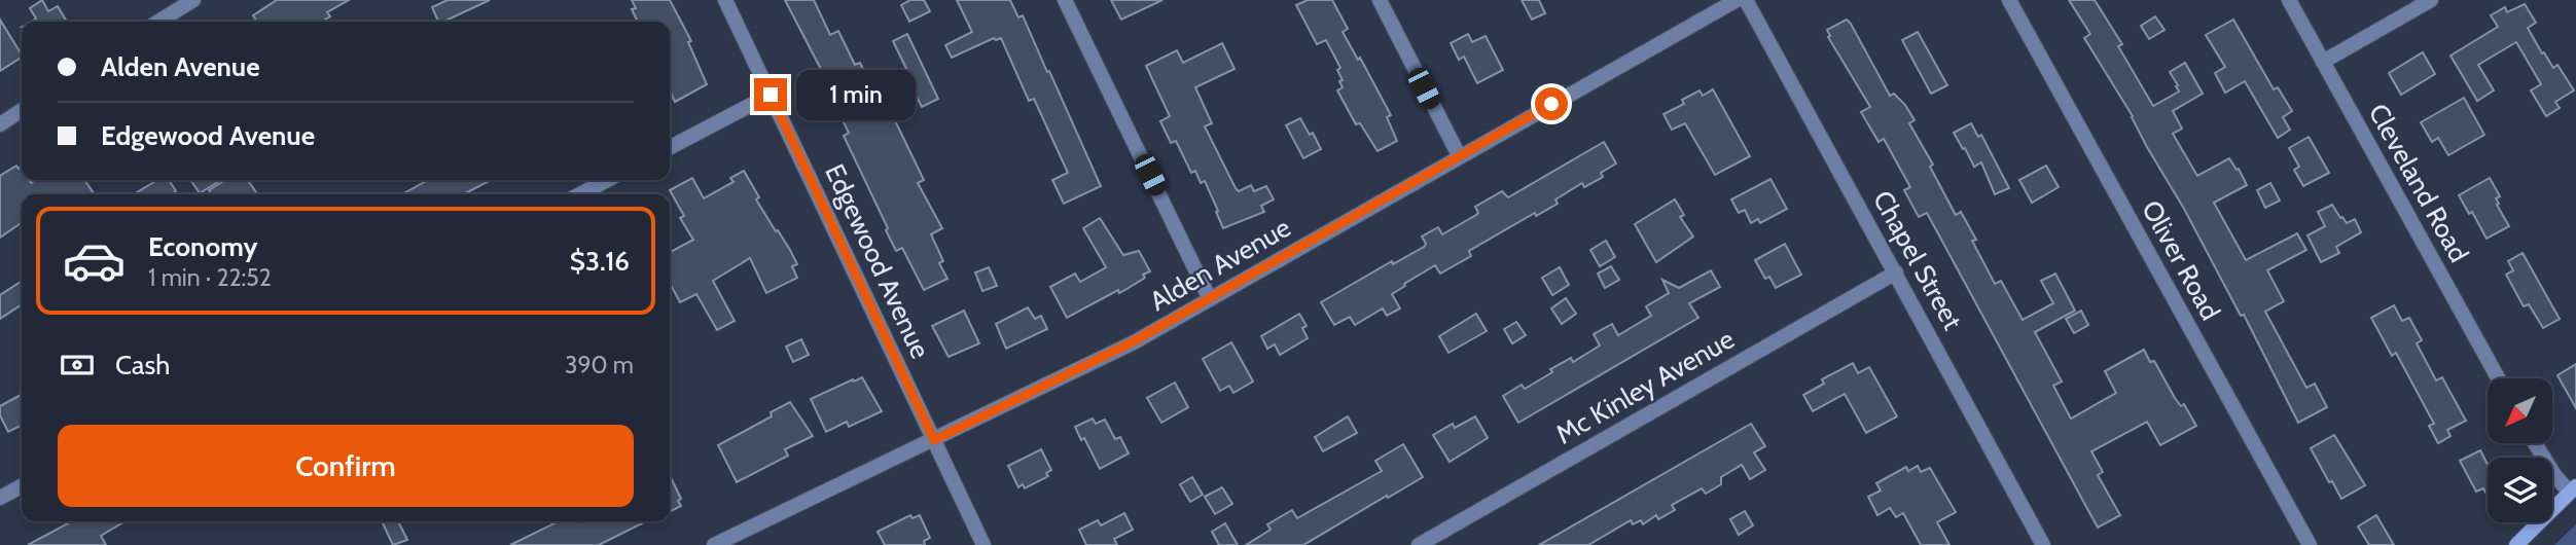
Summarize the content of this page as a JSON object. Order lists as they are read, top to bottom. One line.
{"streets":{"street":["Cleveland Road","Chapel Street","Oliver Road","Edgewood Avenue","Alden Avenue","Mc Kinley Avenue"]},"crossings":[["Chapel Street","Mc Kinley Avenue"],["Edgewood Avenue","Alden Avenue"]],"north":"bottom left","page":{"banner":["Alden Avenue","Edgewood Avenue"],"bubble":"1 min","list":[{"name":"Economy","note":"1 min · 22:52","value":"$3.16"}],"pay":["Cash","390 m"],"buttons":"Confirm"}}
